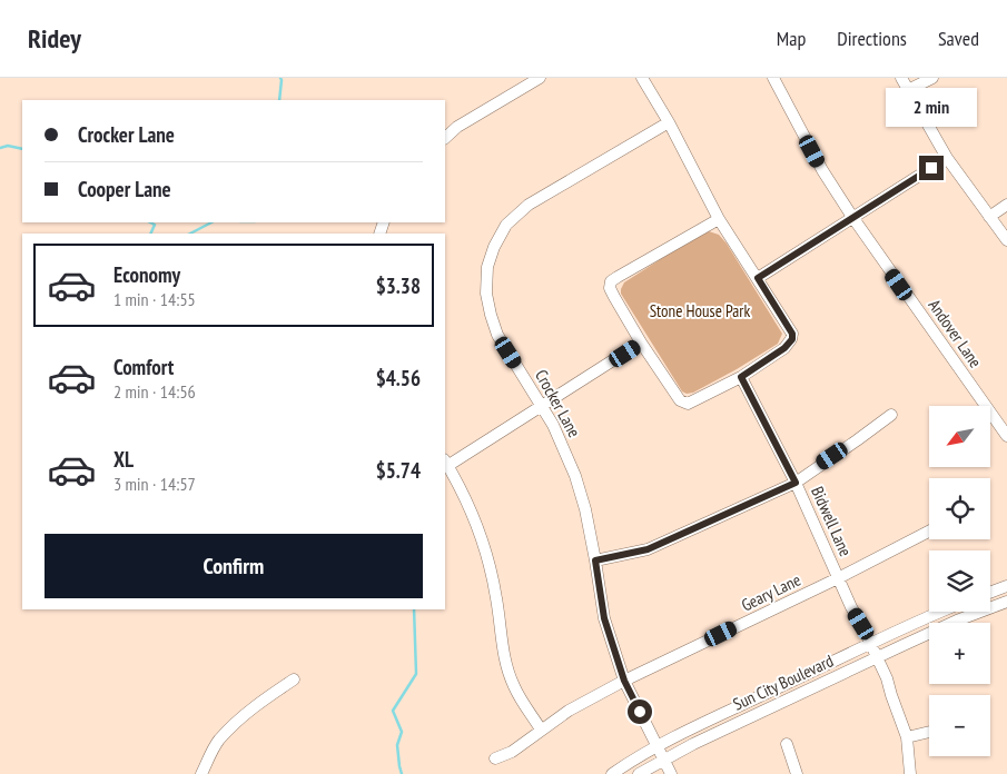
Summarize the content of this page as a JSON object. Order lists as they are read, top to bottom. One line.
{"streets":{"street":["Andover Lane","Crocker Lane","Bidwell Lane","Geary Lane","Sun City Boulevard"]},"crossings":[["Crocker Lane","Geary Lane"],["Crocker Lane","Sun City Boulevard"],["Bidwell Lane","Geary Lane"],["Bidwell Lane","Sun City Boulevard"]],"parks":["Stone House Park"],"north":"bottom left","page":{"header":"Ridey","nav":["Map","Directions","Saved"],"bubble":"2 min","banner":["Crocker Lane","Cooper Lane"],"list":[{"name":"Economy","note":"1 min · 14:55","value":"$3.38"},{"name":"Comfort","note":"2 min · 14:56","value":"$4.56"},{"name":"XL","note":"3 min · 14:57","value":"$5.74"}],"map_buttons":["+","−"],"buttons":"Confirm"}}
